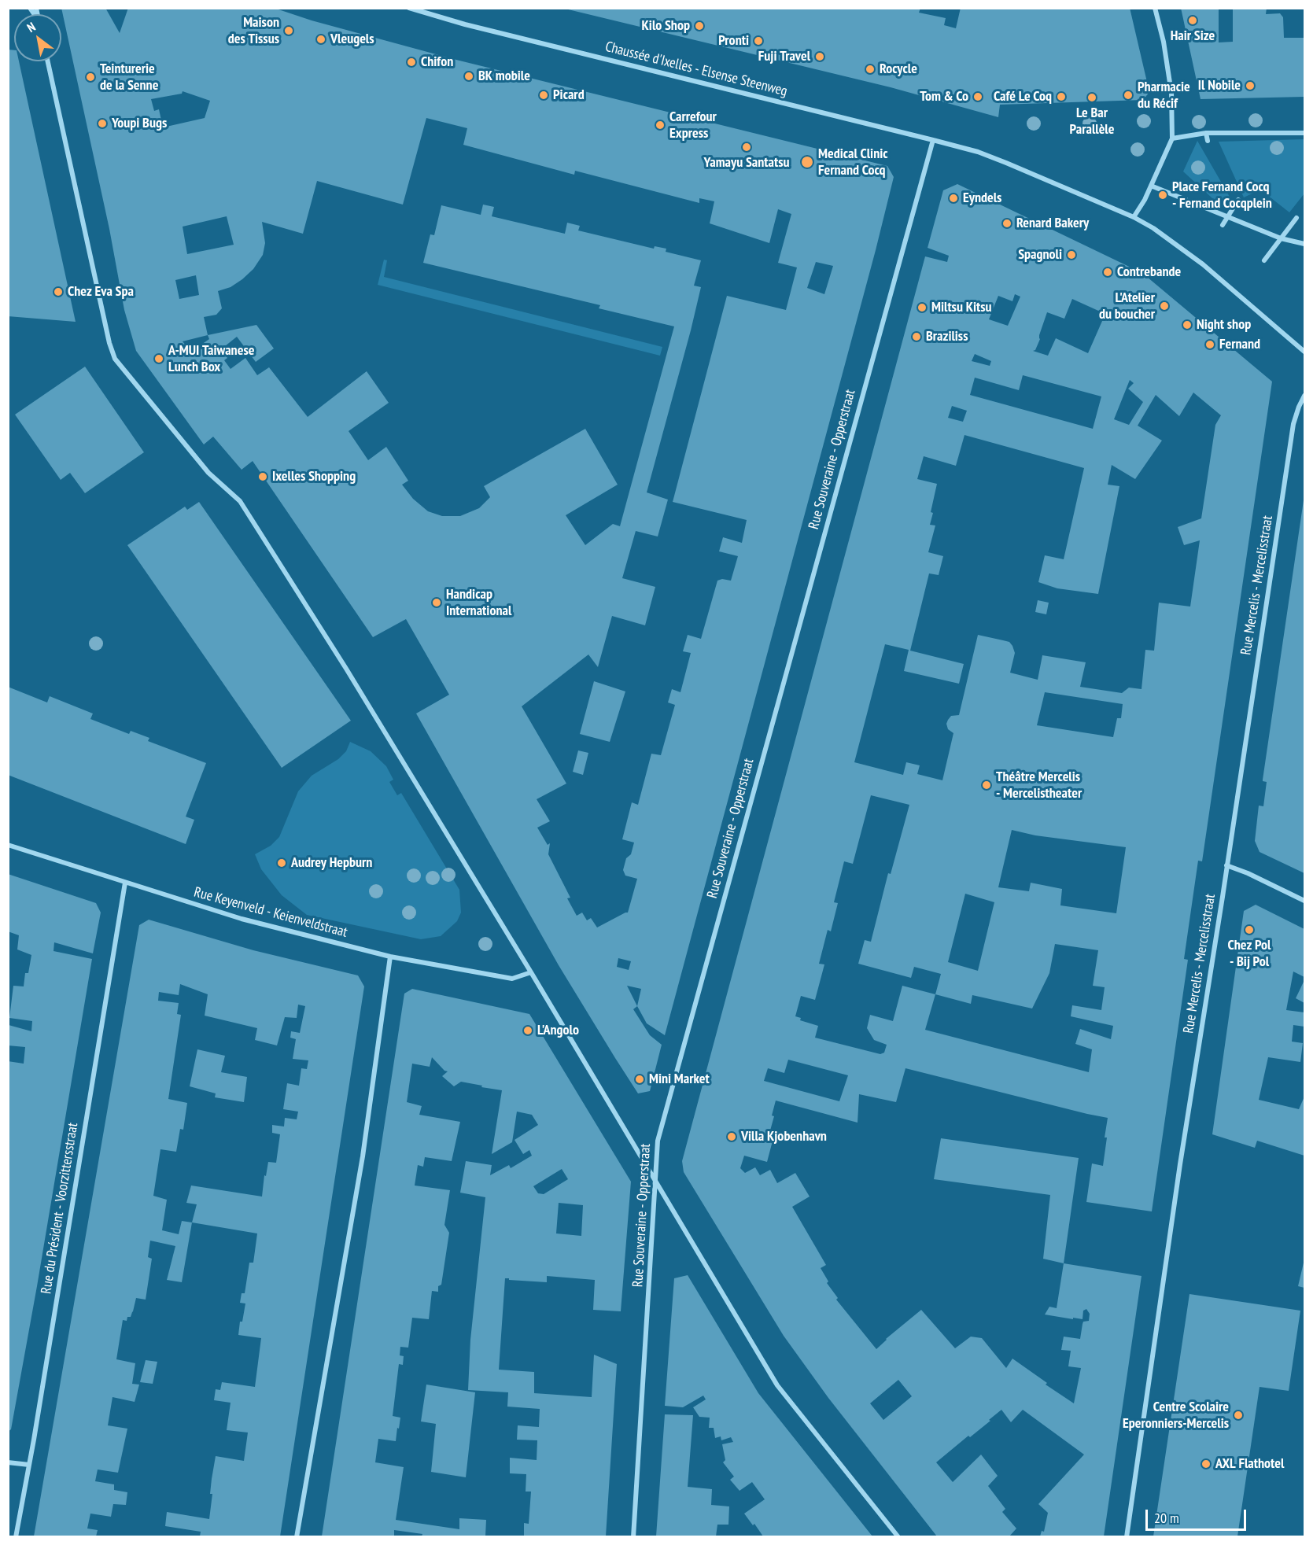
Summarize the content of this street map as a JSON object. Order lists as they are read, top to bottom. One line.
{"streets":{"street":["Chaussée d'Ixelles - Elsense Steenweg","Rue Souveraine - Opperstraat","Rue Mercelis - Mercelisstraat","Rue Keyenveld - Keienveldstraat","Rue du Président - Voorzittersstraat"]},"crossings":[["Chaussée d'Ixelles - Elsense Steenweg","Rue Souveraine - Opperstraat"],["Rue Keyenveld - Keienveldstraat","Rue du Président - Voorzittersstraat"]],"places":["Hair Size","Kilo Shop","Maison des Tissus","Vleugels","Pronti","Fuji Travel","Chifon","Rocycle","BK mobile","Teinturerie de la Senne","Il Nobile","Picard","Pharmacie du Récif","Tom & Co","Café Le Coq","Le Bar Parallèle","Youpi Bugs","Carrefour Express","Yamayu Santatsu","Medical Clinic Fernand Cocq","Place Fernand Cocq - Fernand Cocqplein","Eyndels","Renard Bakery","Spagnoli","Contrebande","Chez Eva Spa","L'Atelier du boucher","Miltsu Kitsu","Night shop","Braziliss","Fernand","A-MUI Taiwanese Lunch Box","Ixelles Shopping","Handicap International","Théâtre Mercelis - Mercelistheater","Audrey Hepburn","Chez Pol - Bij Pol","L'Angolo","Mini Market","Villa Kjobenhavn","Centre Scolaire Eperonniers-Mercelis","AXL Flathotel"],"scale_bar":"20 m","north":"top left"}
